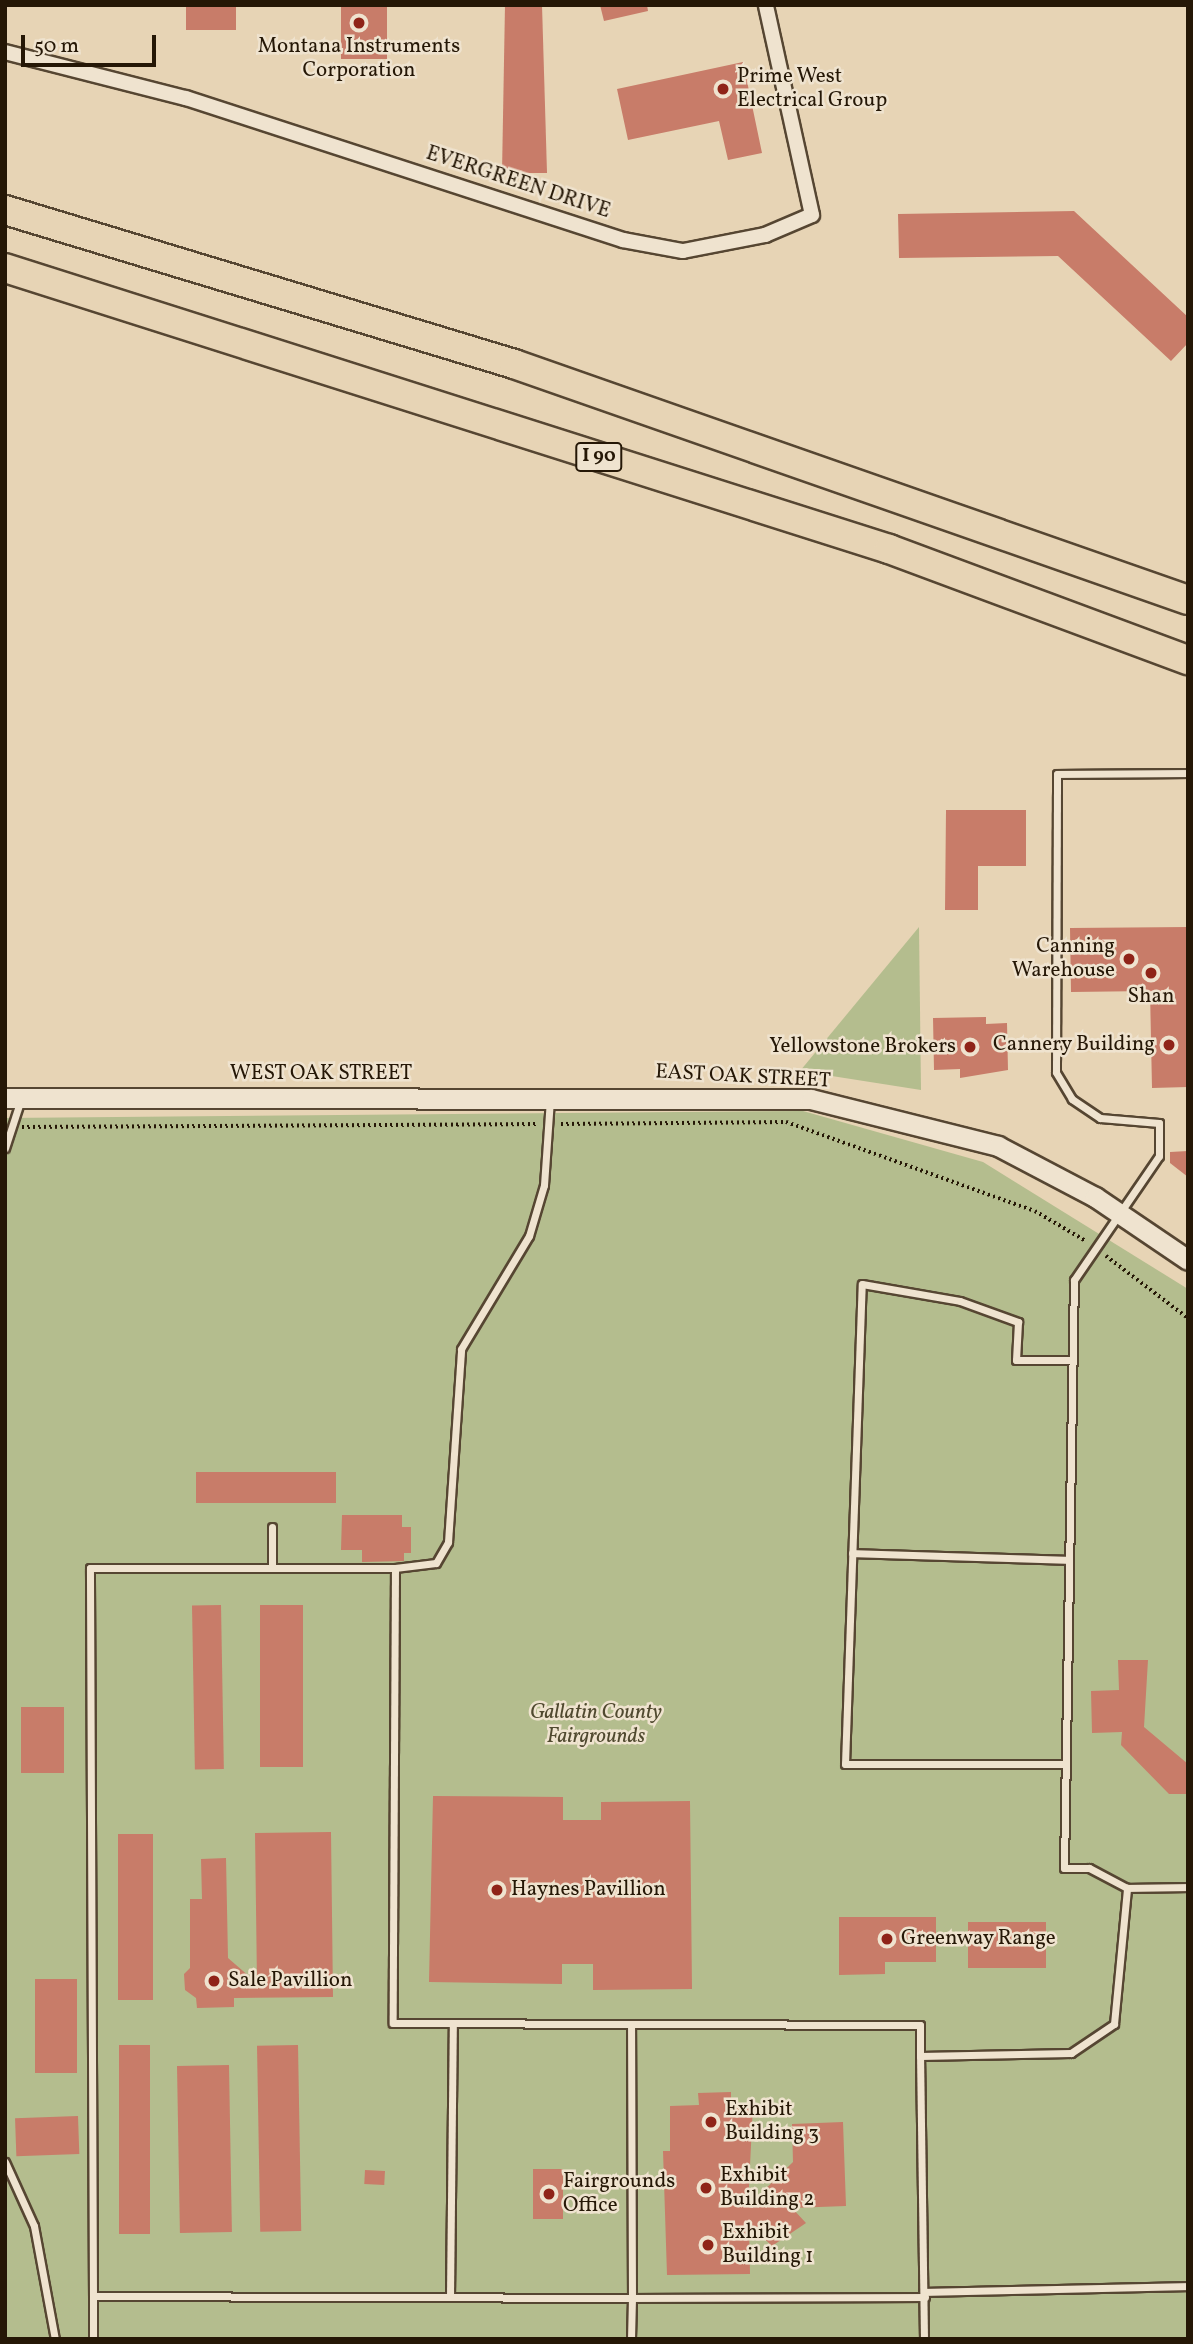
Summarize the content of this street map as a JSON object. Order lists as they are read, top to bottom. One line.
{"streets":{"highway":["I 90"],"street":["EVERGREEN DRIVE","WEST OAK STREET","EAST OAK STREET"]},"crossings":[["WEST OAK STREET","EAST OAK STREET"]],"parks":["Gallatin County Fairgrounds"],"places":["Montana Instruments Corporation","Prime West Electrical Group","Canning Warehouse","Shan","Cannery Building","Yellowstone Brokers","Haynes Pavillion","Greenway Range","Sale Pavillion","Exhibit Building 3","Exhibit Building 2","Fairgrounds Office","Exhibit Building 1"],"scale_bar":"50 m"}
